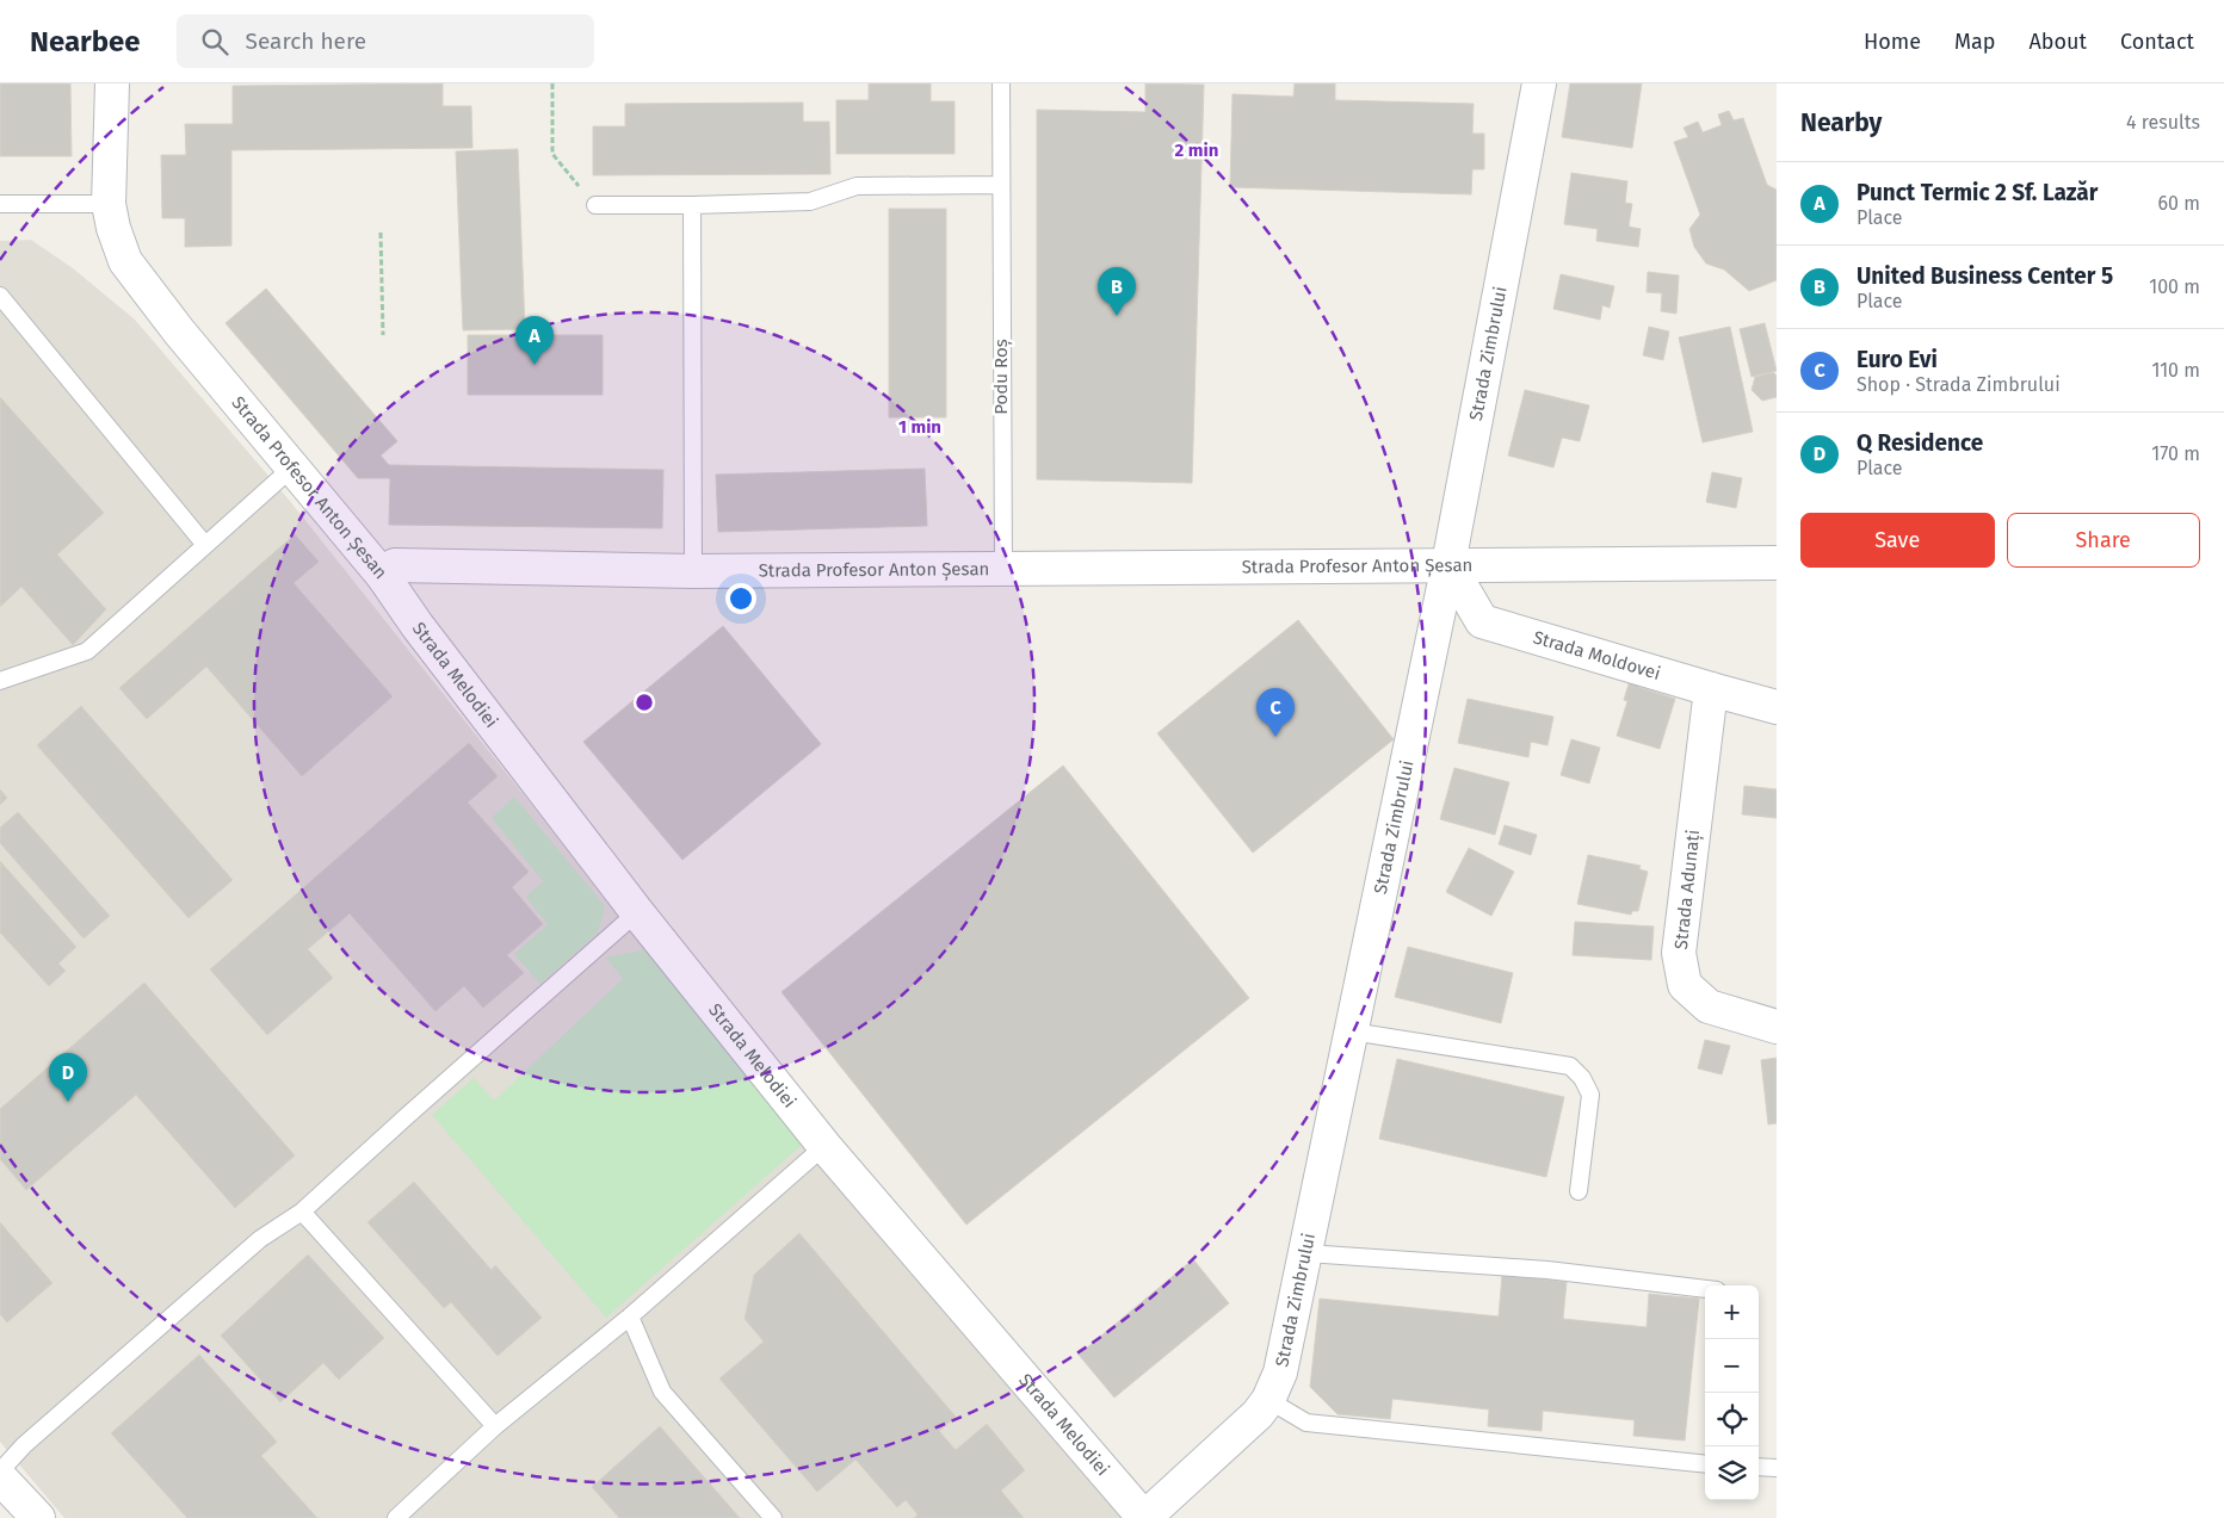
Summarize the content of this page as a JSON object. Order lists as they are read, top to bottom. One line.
{"streets":{"street":["Strada Zimbrului","Strada Profesor Anton Șesan","Strada Moldovei","Strada Melodiei","Strada Adunați"],"lane":["Podu Roș"]},"crossings":[["Strada Zimbrului","Strada Profesor Anton Șesan"],["Strada Zimbrului","Strada Moldovei"],["Strada Zimbrului","Strada Melodiei"],["Podu Roș","Strada Profesor Anton Șesan"],["Strada Profesor Anton Șesan","Strada Moldovei"],["Strada Profesor Anton Șesan","Strada Melodiei"],["Strada Moldovei","Strada Adunați"]],"page":{"header":"Nearbee","search":"Search here","nav":["Home","Map","About","Contact"],"heading":["Nearby","4 results"],"list":[{"mark":"A","name":"Punct Termic 2 Sf. Lazăr","note":"Place","value":"60 m"},{"mark":"B","name":"United Business Center 5","note":"Place","value":"100 m"},{"mark":"C","name":"Euro Evi","note":"Shop · Strada Zimbrului","value":"110 m"},{"mark":"D","name":"Q Residence","note":"Place","value":"170 m"}],"pins":["B","A","C","D"],"buttons":["Save","Share"],"map_buttons":["+","−"]},"rings":["2 min","1 min"]}
